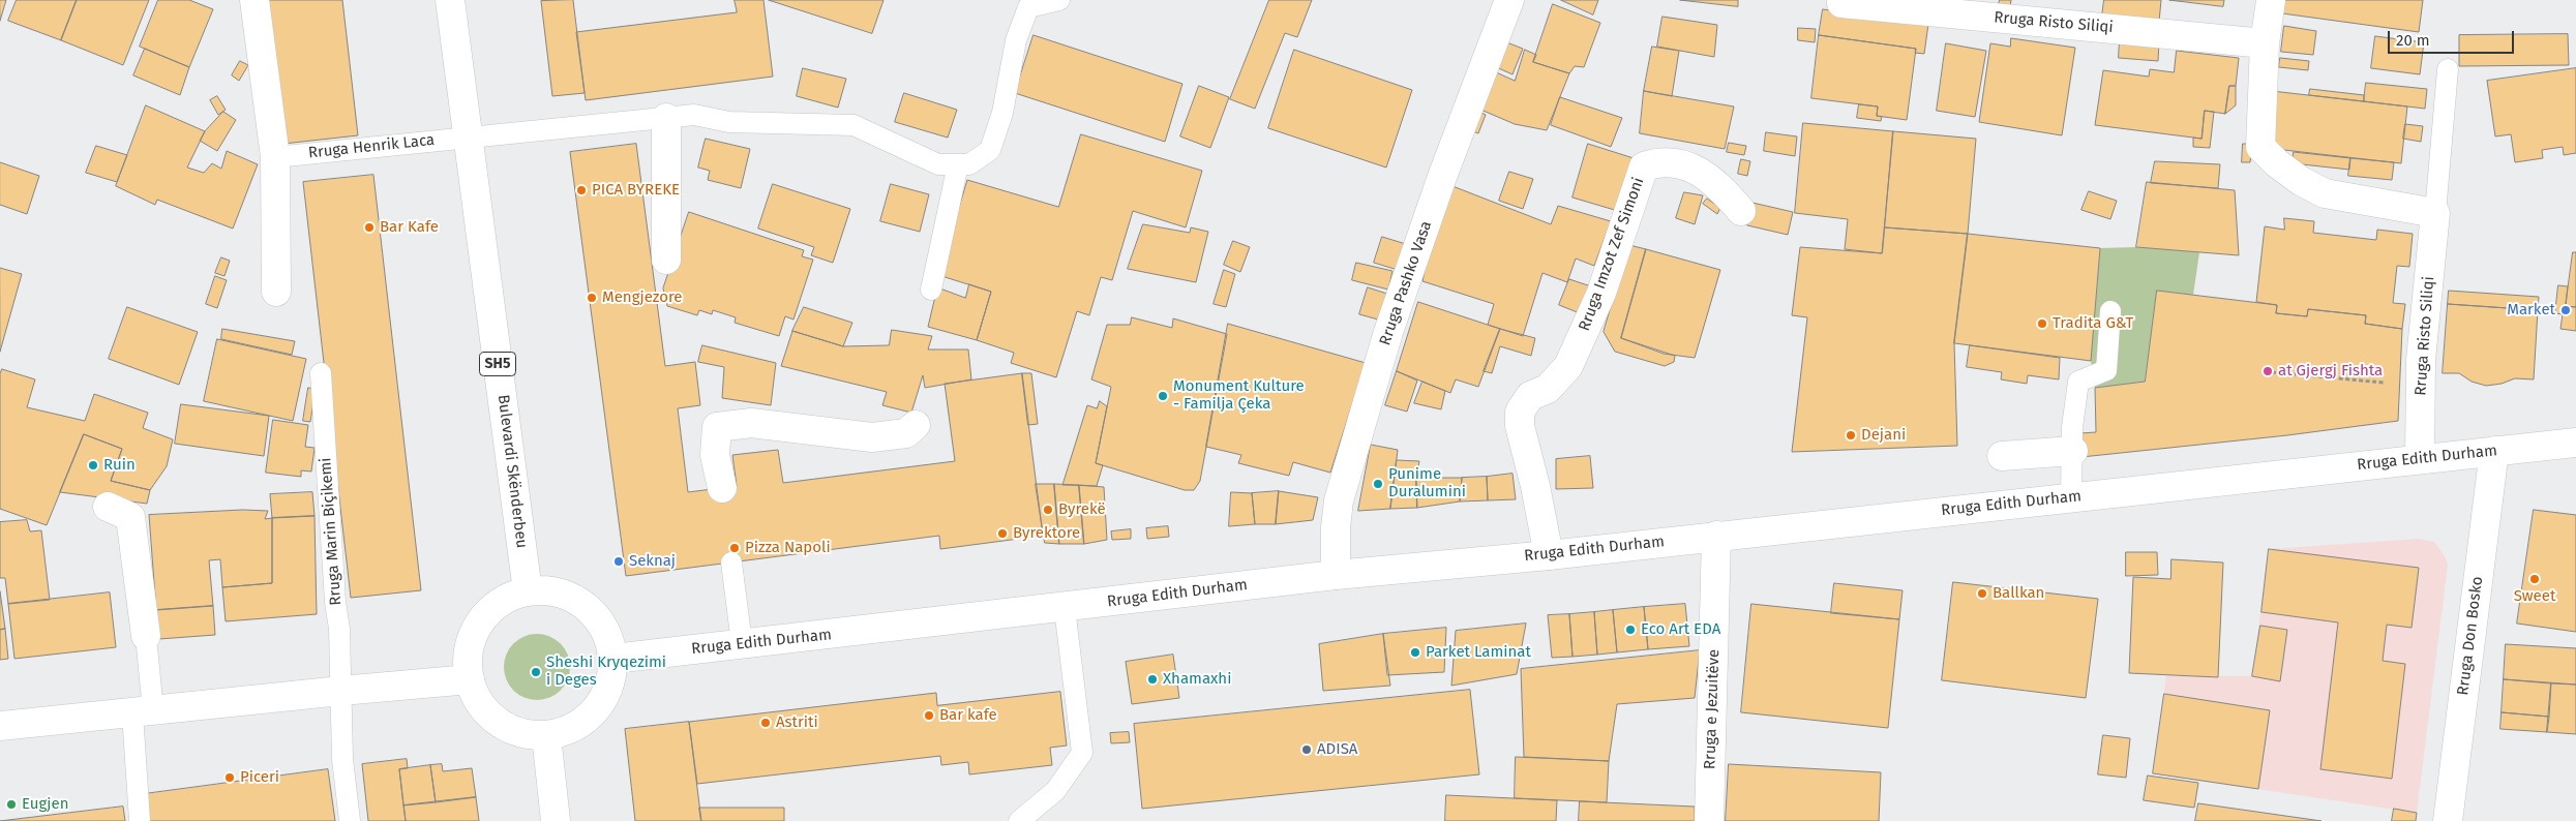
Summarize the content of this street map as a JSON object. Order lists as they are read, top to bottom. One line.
{"streets":{"street":["Rruga Risto Siliqi","Rruga Imzot Zef Simoni","Rruga Pashko Vasa","SH5","Rruga Edith Durham","Bulevardi Skënderbeu","Rruga Don Bosko","Rruga e Jezuitëve"],"lane":["Rruga Henrik Laca","Rruga Marin Biçikemi"]},"crossings":[["Rruga Risto Siliqi","Rruga Edith Durham"],["Rruga Henrik Laca","Bulevardi Skënderbeu"],["Rruga Imzot Zef Simoni","Rruga Edith Durham"],["Rruga Pashko Vasa","Rruga Edith Durham"],["Rruga Edith Durham","Bulevardi Skënderbeu"],["Rruga Edith Durham","Rruga Don Bosko"],["Rruga Edith Durham","Rruga e Jezuitëve"]],"places":["PICA BYREKE","Bar Kafe","Mengjezore","Market","Tradita G&T","at Gjergj Fishta","Monument Kulture - Familja Çeka","Dejani","Ruin","Punime Duralumini","Byrekë","Byrektore","Pizza Napoli","Seknaj","Sweet","Ballkan","Eco Art EDA","Parket Laminat","Sheshi Kryqezimi i Deges","Xhamaxhi","Bar kafe","Astriti","ADISA","Piceri","Eugjen"],"scale_bar":"20 m"}
